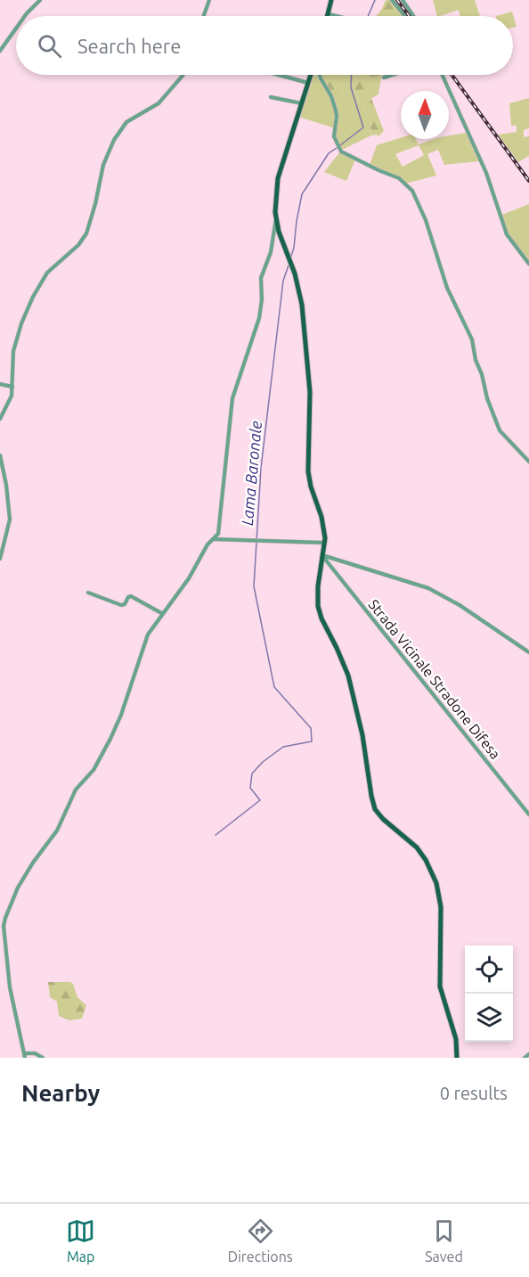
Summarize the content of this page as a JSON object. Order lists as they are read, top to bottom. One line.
{"streets":{"street":["Strada Vicinale Stradone Difesa"]},"water":["Lama Baronale"],"north":"top","page":{"search":"Search here","heading":["Nearby","0 results"],"nav":["Map","Directions","Saved"]}}
